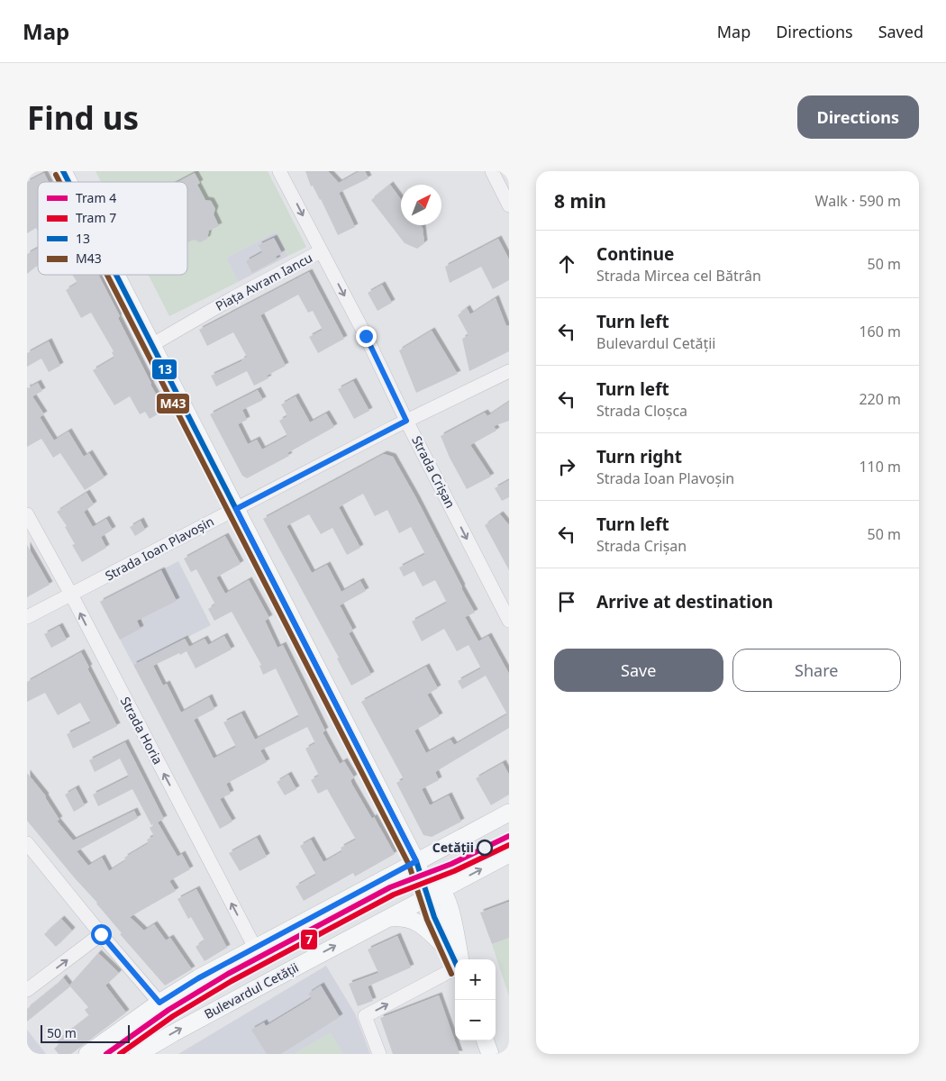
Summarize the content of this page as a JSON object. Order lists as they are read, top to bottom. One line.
{"streets":{"main road":["Bulevardul Cetății"],"street":["Piața Avram Iancu","Strada Crișan","Strada Ioan Plavoșin","Strada Horia"]},"crossings":[["Piața Avram Iancu","Strada Crișan"],["Strada Crișan","Strada Ioan Plavoșin"],["Strada Ioan Plavoșin","Strada Horia"]],"one_way":["Strada Crișan","Strada Horia"],"places":["Cetății"],"lines":["transit line 13","transit line M43","tram line 4","tram line 7"],"legend":["Tram 4","Tram 7","13","M43"],"scale_bar":"50 m","north":"top right","page":{"header":"Map","nav":["Map","Directions","Saved"],"buttons":["Directions",["Save","Share"]],"title":"Find us","heading":["8 min","Walk · 590 m"],"list":[["Continue","Strada Mircea cel Bătrân","50 m"],["Turn left","Bulevardul Cetății","160 m"],["Turn left","Strada Cloșca","220 m"],["Turn right","Strada Ioan Plavoșin","110 m"],["Turn left","Strada Crișan","50 m"],"Arrive at destination"],"map_buttons":["+","−"],"scale":"50 m"}}
